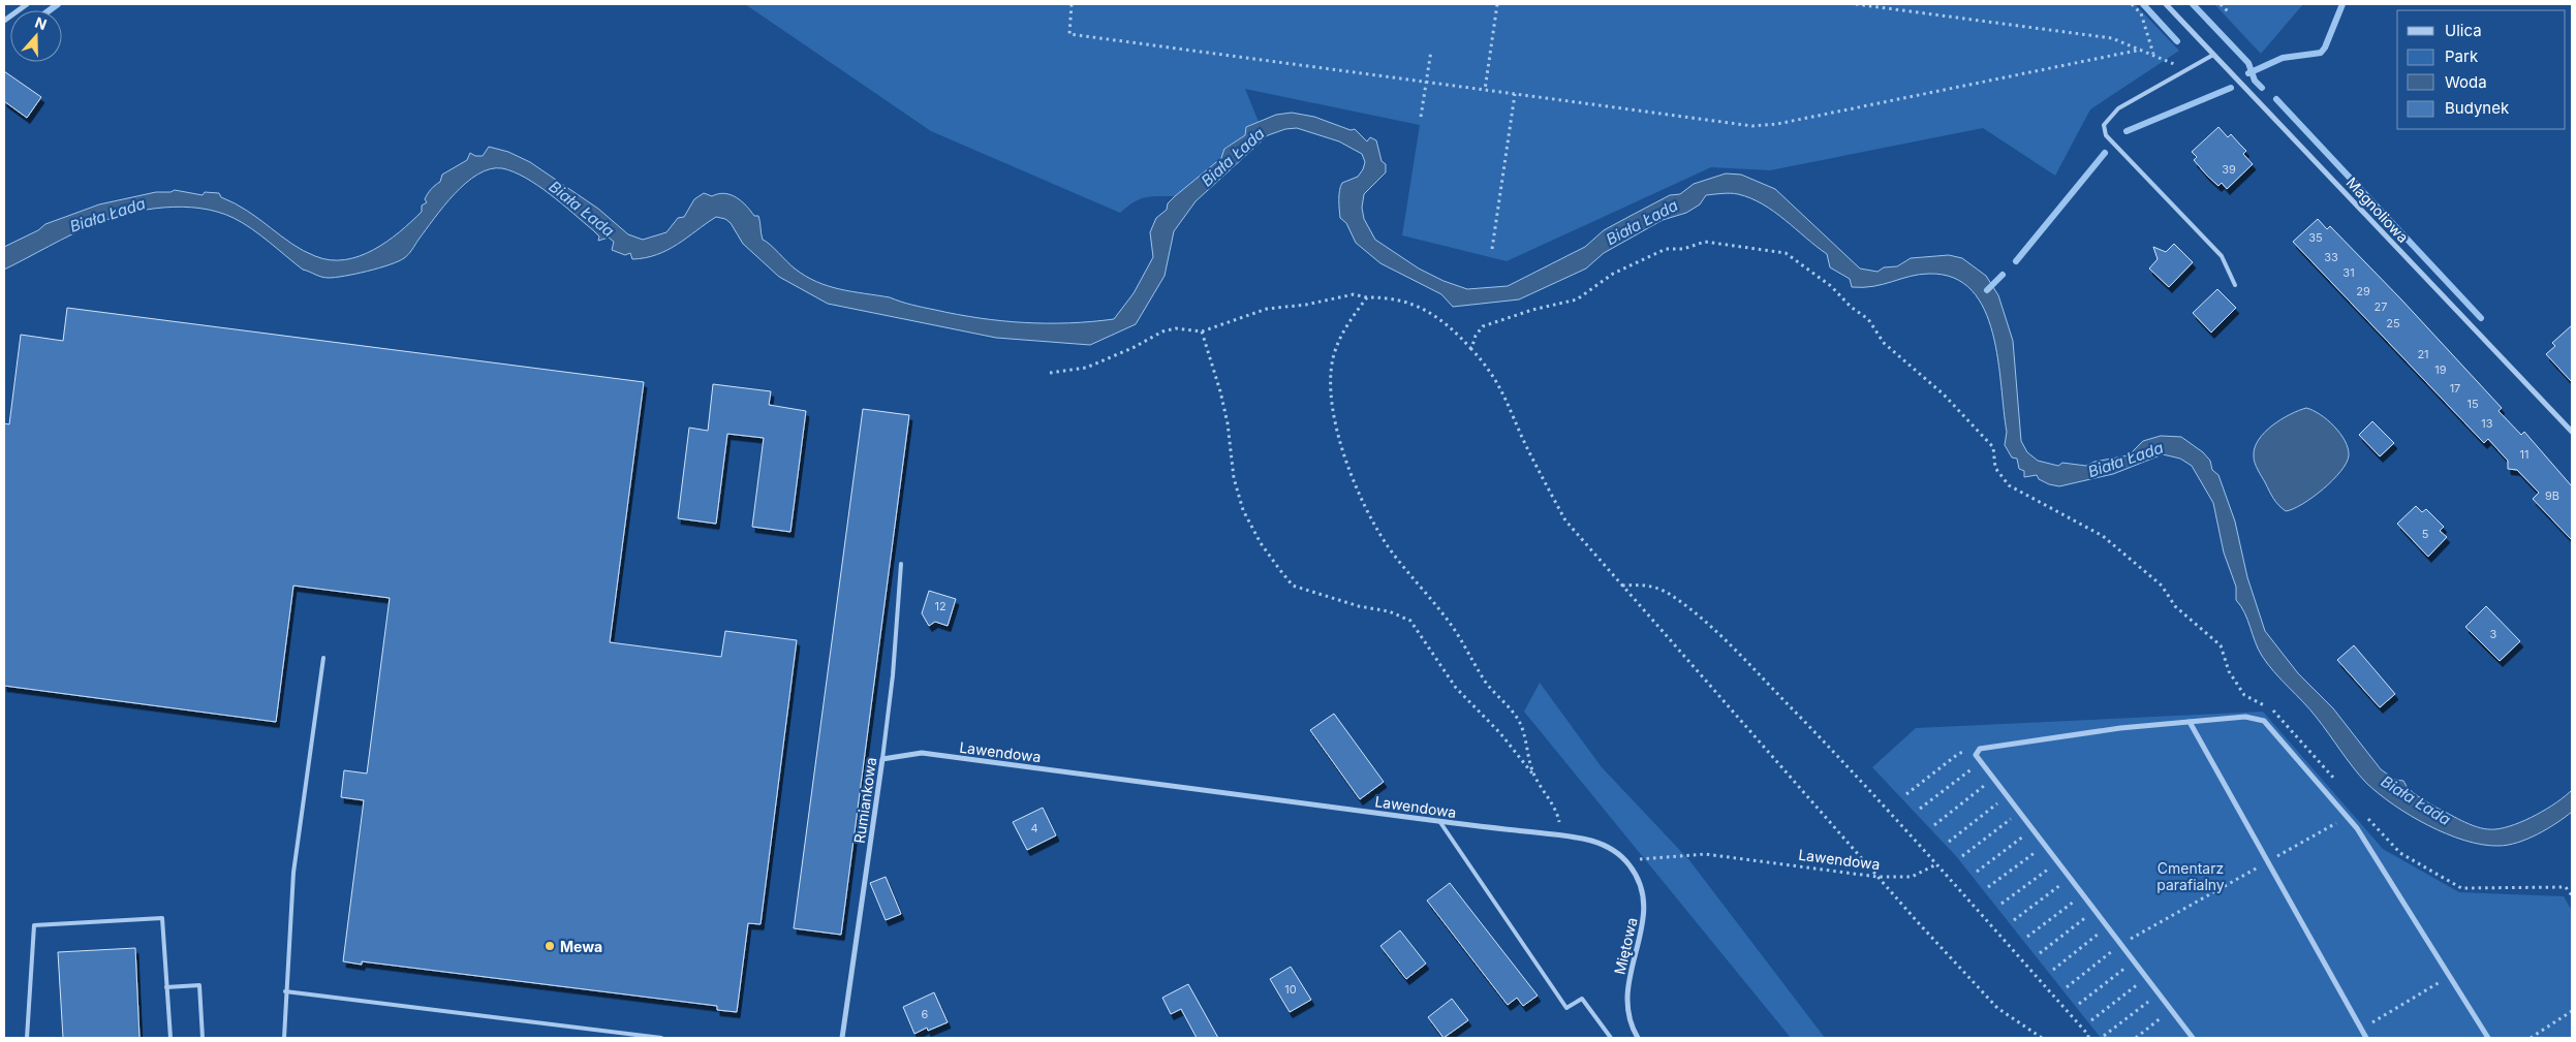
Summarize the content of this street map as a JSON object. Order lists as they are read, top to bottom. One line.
{"streets":{"street":["Magnoliowa","Lawendowa","Rumiankowa","Miętowa"]},"crossings":[["Lawendowa","Rumiankowa"],["Lawendowa","Miętowa"]],"water":["Biała Łada"],"parks":["Cmentarz parafialny"],"places":["Mewa"],"house_numbers":["39","35","33","31","29","27","25","21","19","17","15","13","11","9B","5","12","3","4","10","6"],"legend":["Ulica","Park","Woda","Budynek"],"north":"top"}
